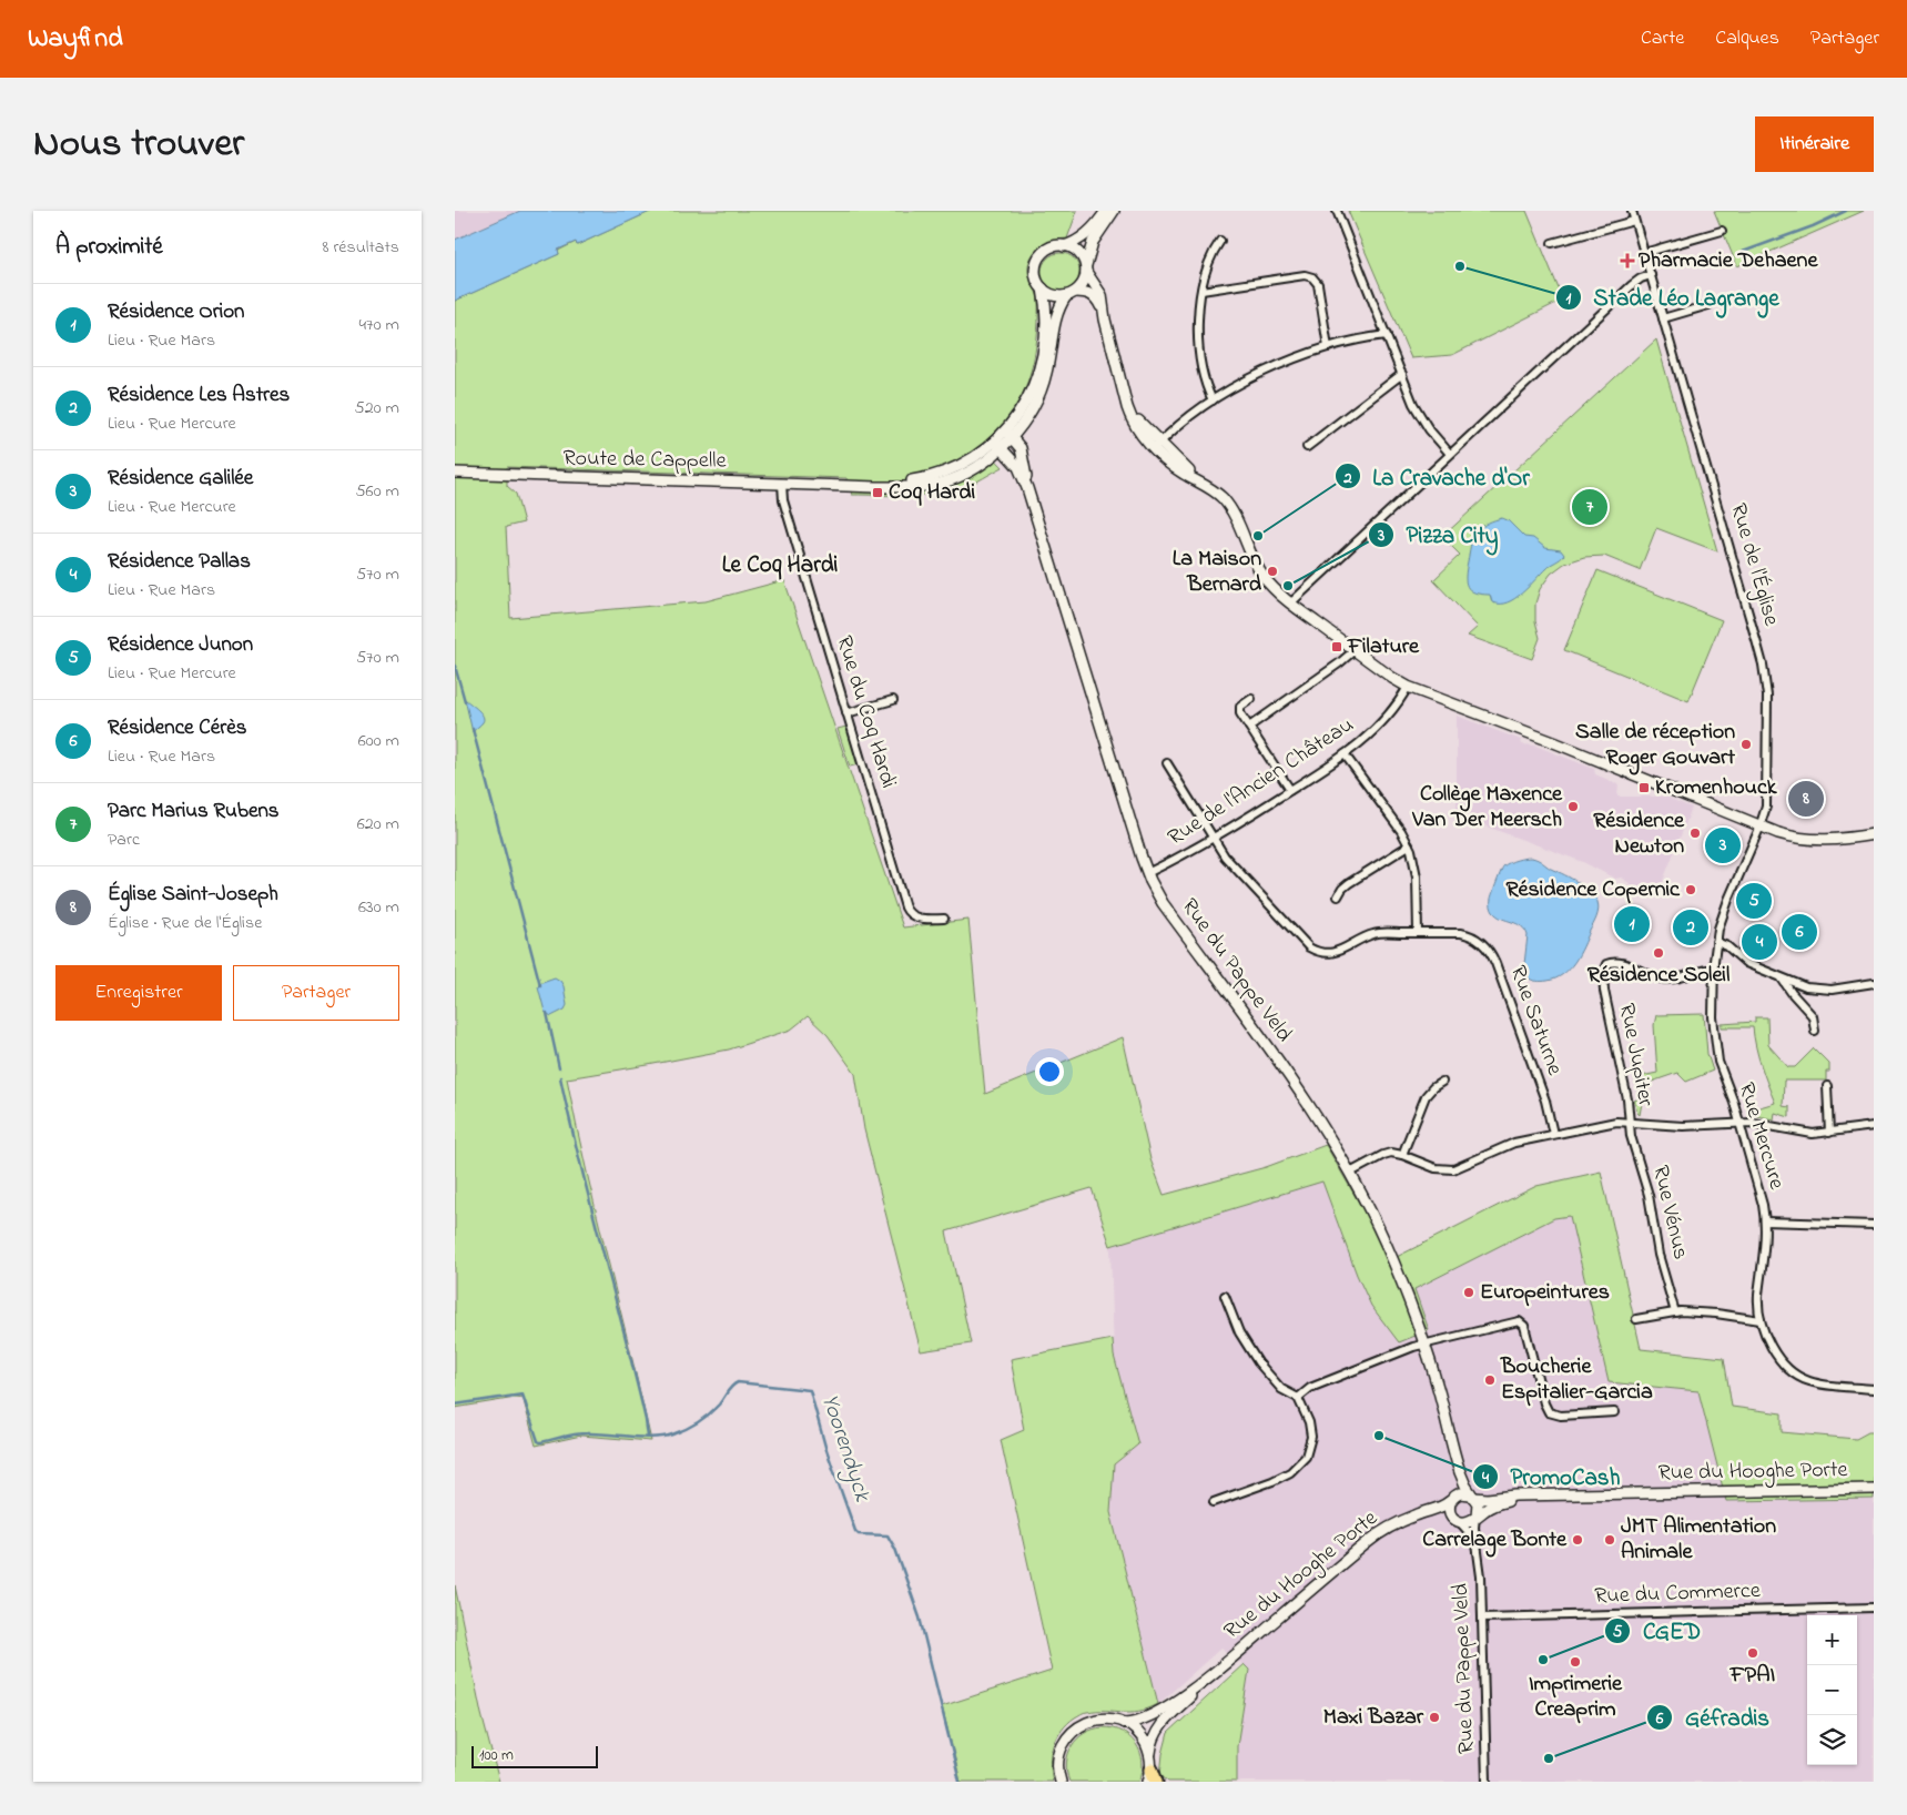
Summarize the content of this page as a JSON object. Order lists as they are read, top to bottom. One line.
{"streets":{"street":["Route de Cappelle","Rue de l'Église","Rue du Coq Hardi","Rue de l'Ancien Château","Rue du Pappe Veld","Rue Saturne","Rue Jupiter","Rue Mercure","Rue Vénus","Rue du Hooghe Porte","Rue du Commerce"]},"crossings":[["Route de Cappelle","Rue du Coq Hardi"],["Route de Cappelle","Rue du Pappe Veld"],["Rue de l'Église","Rue Mercure"],["Rue de l'Ancien Château","Rue du Pappe Veld"],["Rue du Pappe Veld","Rue du Hooghe Porte"],["Rue du Pappe Veld","Rue du Commerce"],["Rue Jupiter","Rue Mercure"],["Rue Jupiter","Rue Vénus"]],"districts":["Le Coq Hardi"],"water":["Yoorendyck"],"places":{"health":["Pharmacie Dehaene"],"other":["Stade Léo Lagrange","La Cravache d'Or","La Maison Bernard","Pizza City","Salle de réception Roger Gouvart","Collège Maxence Van Der Meersch","Résidence Newton","Résidence Copernic","Résidence Soleil","Europeintures","Boucherie Espitalier-Garcia","PromoCash","Carrelage Bonte","JMT Alimentation Animale","FPAI","CGED","Imprimerie Creaprim","Maxi Bazar","Géfradis"],"transit":["Coq Hardi","Filature","Kromenhouck"]},"scale_bar":"100 m","page":{"header":"Wayfind","nav":["Carte","Calques","Partager"],"title":"Nous trouver","buttons":["Itinéraire",["Enregistrer","Partager"]],"heading":["À proximité","8 résultats"],"list":[{"mark":"1","name":"Résidence Orion","note":"Lieu · Rue Mars","value":"470 m"},{"mark":"2","name":"Résidence Les Astres","note":"Lieu · Rue Mercure","value":"520 m"},{"mark":"3","name":"Résidence Galilée","note":"Lieu · Rue Mercure","value":"560 m"},{"mark":"4","name":"Résidence Pallas","note":"Lieu · Rue Mars","value":"570 m"},{"mark":"5","name":"Résidence Junon","note":"Lieu · Rue Mercure","value":"570 m"},{"mark":"6","name":"Résidence Cérès","note":"Lieu · Rue Mars","value":"600 m"},{"mark":"7","name":"Parc Marius Rubens","note":"Parc","value":"620 m"},{"mark":"8","name":"Église Saint-Joseph","note":"Église · Rue de l'Église","value":"630 m"}],"pins":["7","8","3","5","1","2","6","4"],"map_buttons":["+","−"],"scale":"100 m"}}
